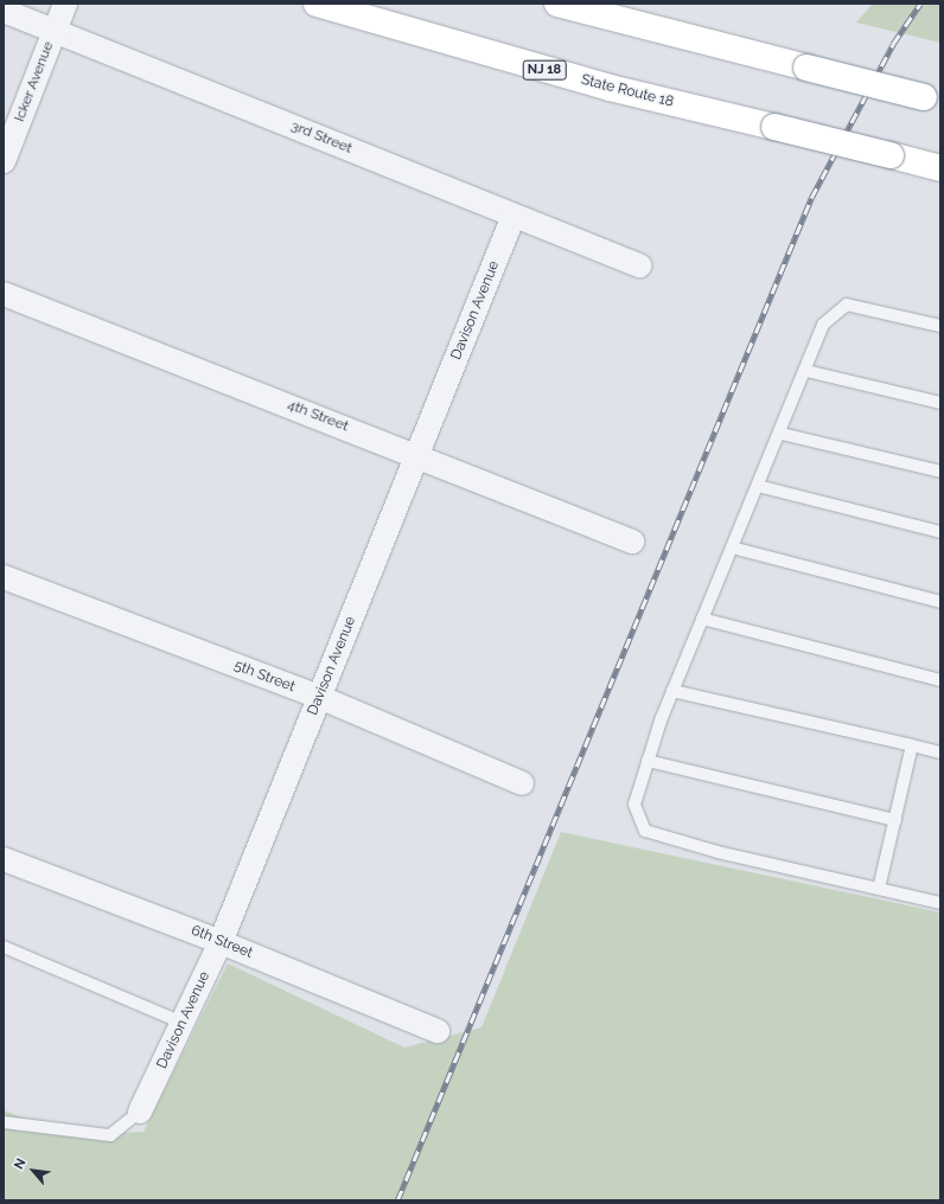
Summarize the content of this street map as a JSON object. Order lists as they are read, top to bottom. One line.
{"streets":{"highway":["NJ 18","State Route 18"],"street":["Icker Avenue","3rd Street","Davison Avenue","4th Street","5th Street","6th Street"]},"crossings":[["Icker Avenue","3rd Street"],["3rd Street","Davison Avenue"],["Davison Avenue","4th Street"],["Davison Avenue","5th Street"],["Davison Avenue","6th Street"]],"north":"top left"}
